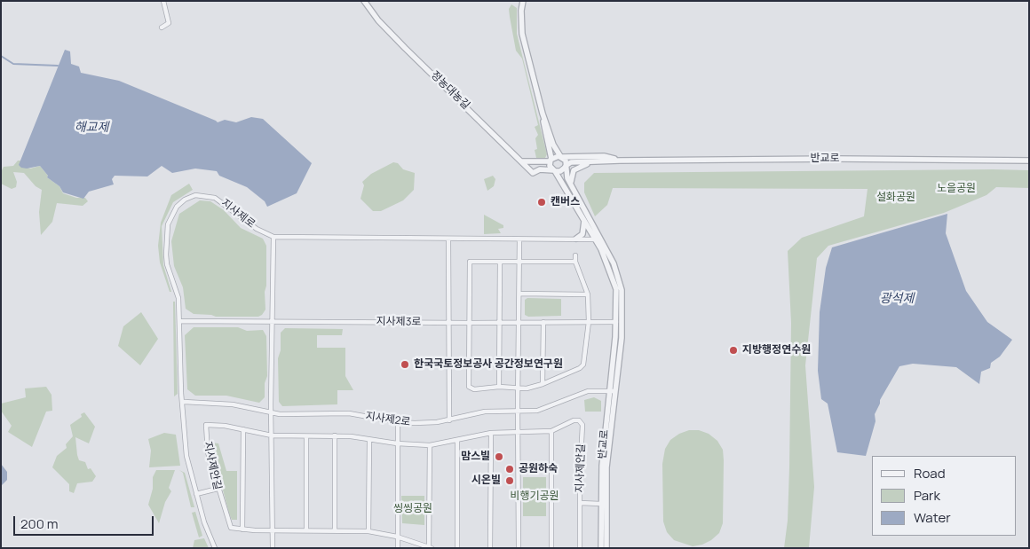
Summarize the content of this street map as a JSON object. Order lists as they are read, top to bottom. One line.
{"streets":{"street":["정농대농길","반교로","지사제로","지사제3로","지사제2로","지사제안길"]},"crossings":[["반교로","지사제로"],["반교로","지사제3로"],["반교로","지사제2로"],["지사제로","지사제3로"],["지사제로","지사제2로"]],"water":["해교제","광석제"],"parks":["노을공원","설화공원","비행기공원","씽씽공원"],"places":["캔버스","지방행정연수원","한국국토정보공사 공간정보연구원","맘스빌","공원하숙","시온빌"],"legend":["Road","Park","Water"],"scale_bar":"200 m"}
